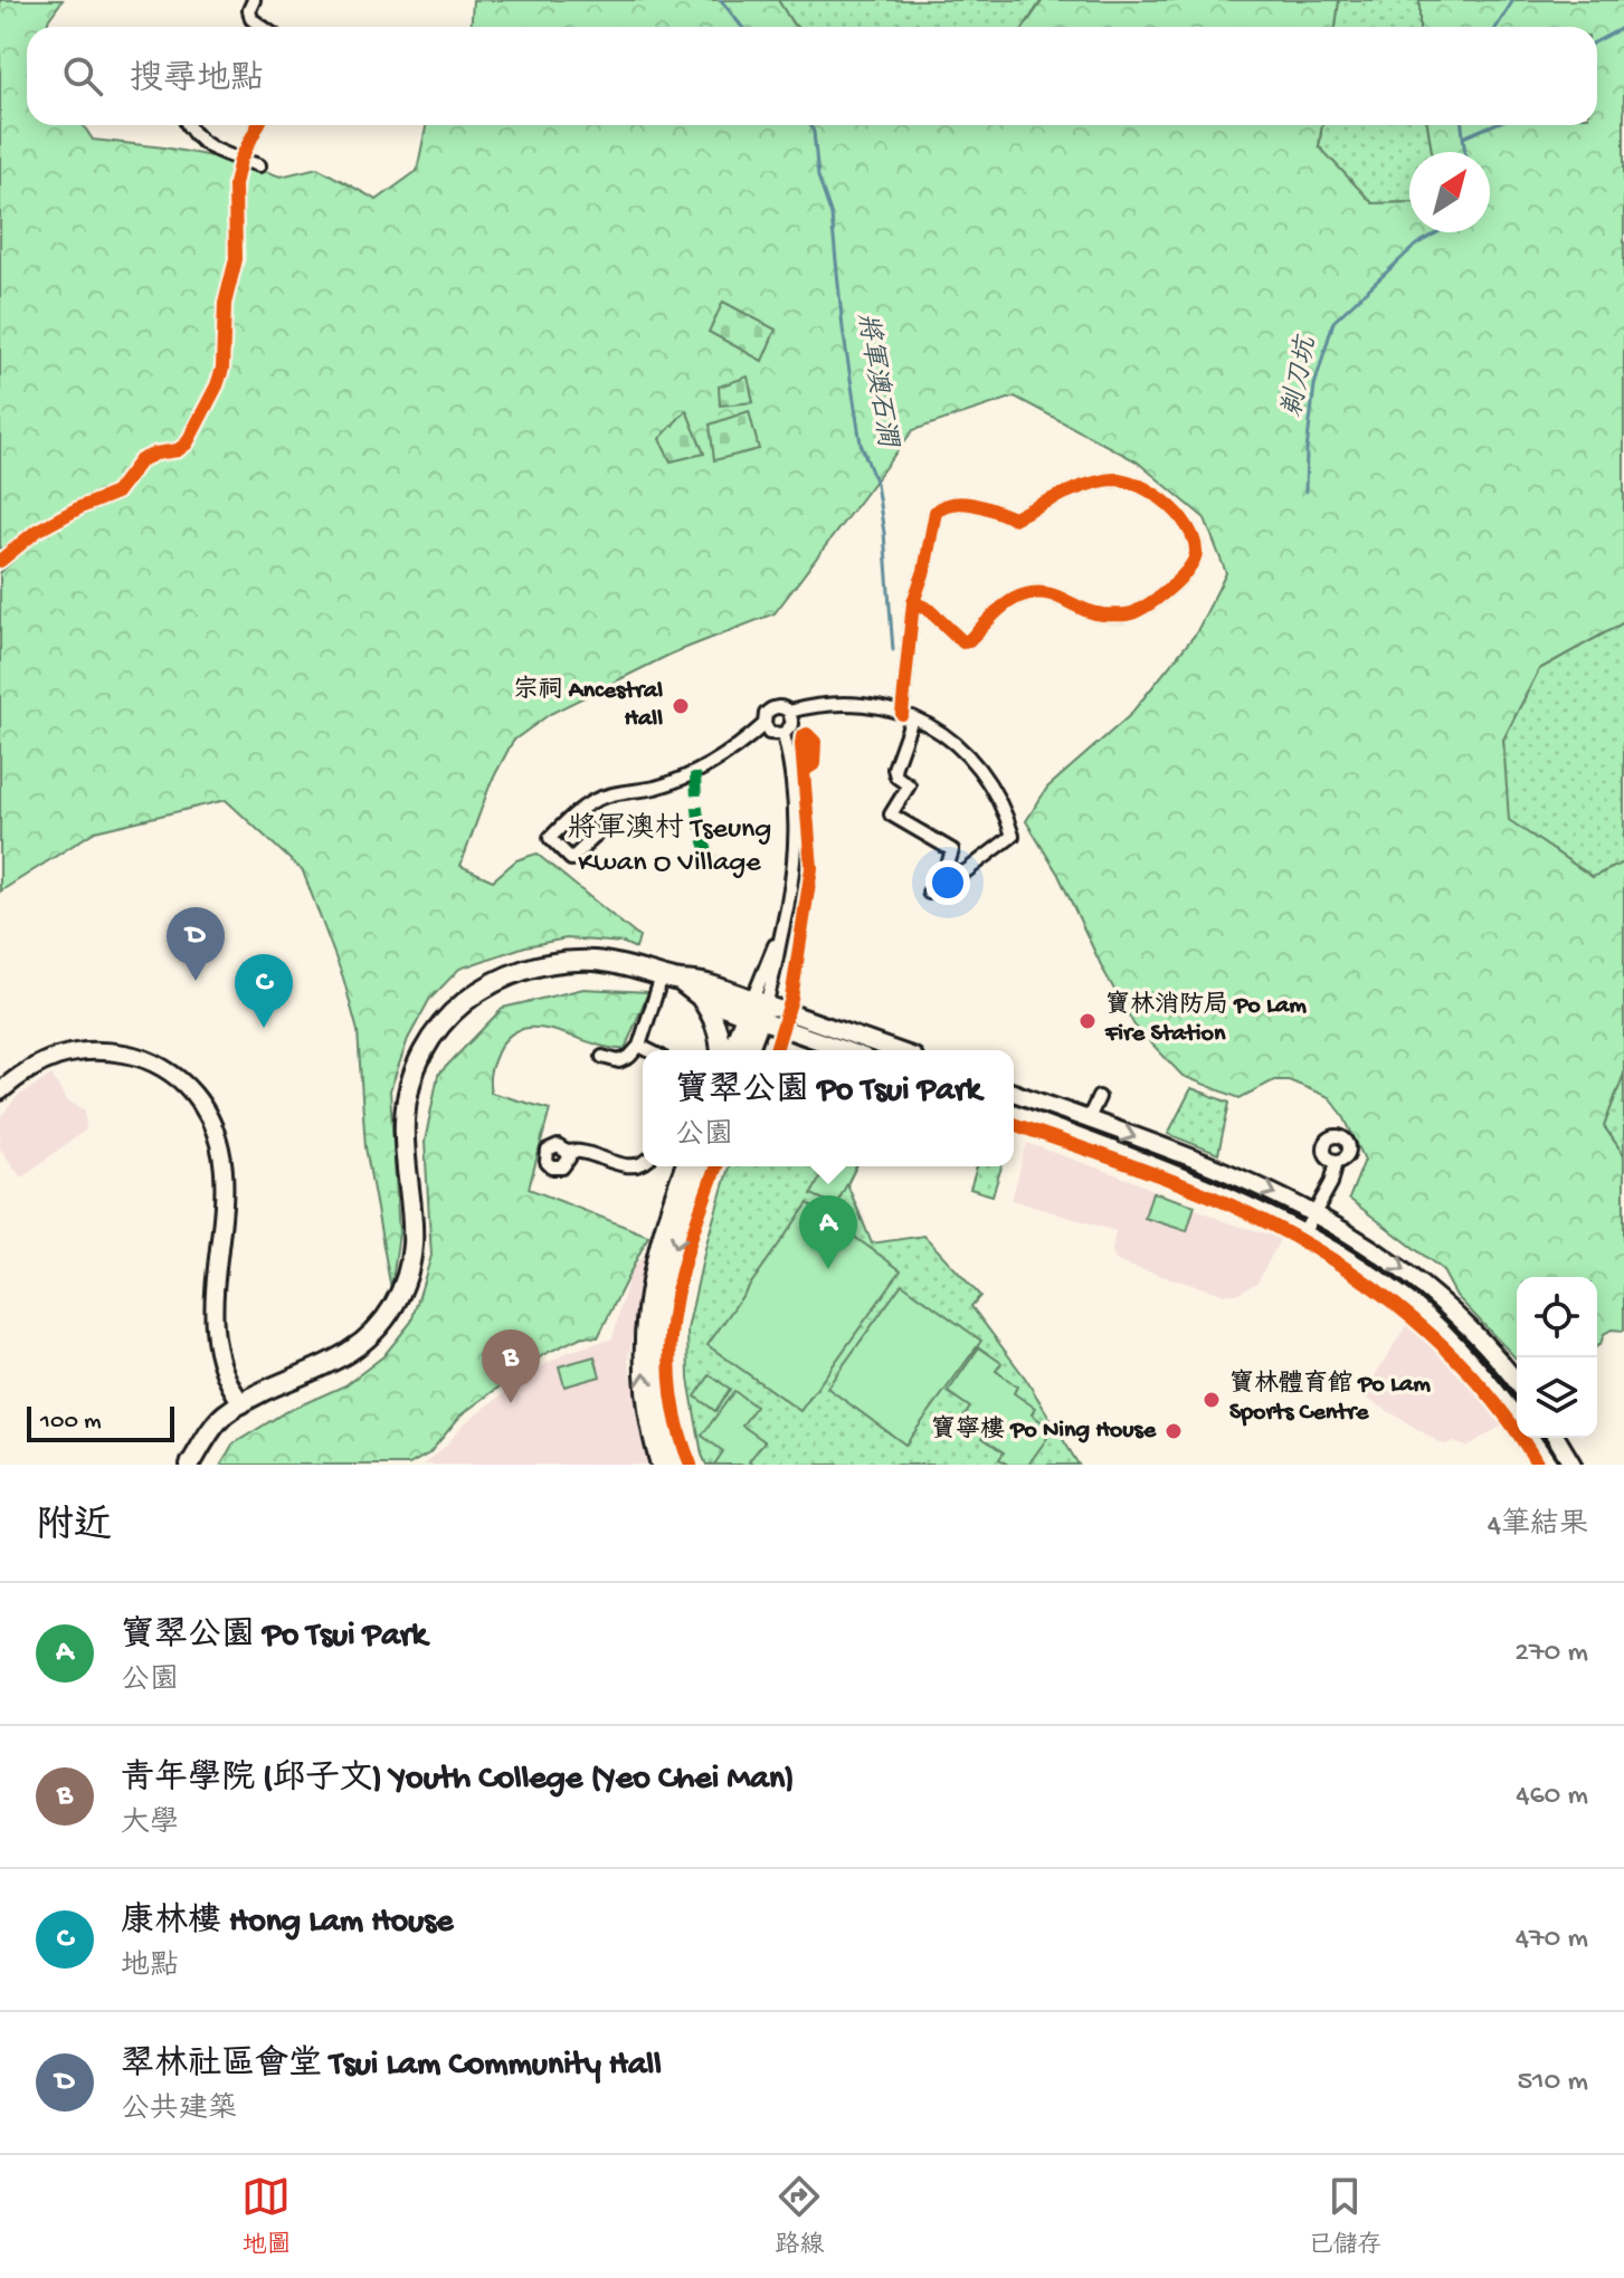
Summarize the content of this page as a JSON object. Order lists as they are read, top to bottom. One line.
{"districts":["將軍澳村 Tseung Kwan O Village"],"water":["剃刀坑","將軍澳石澗"],"places":["宗祠 Ancestral Hall","寶林消防局 Po Lam Fire Station","寶林體育館 Po Lam Sports Centre","寶寧樓 Po Ning House"],"scale_bar":"100 m","north":"top right","page":{"search":"搜尋地點","pins":["D","C","A","B"],"popup":["寶翠公園 Po Tsui Park","公園"],"scale":"100 m","heading":["附近","4筆結果"],"list":[{"mark":"A","name":"寶翠公園 Po Tsui Park","note":"公園","value":"270 m"},{"mark":"B","name":"青年學院 (邱子文) Youth College (Yeo Chei Man)","note":"大學","value":"460 m"},{"mark":"C","name":"康林樓 Hong Lam House","note":"地點","value":"470 m"},{"mark":"D","name":"翠林社區會堂 Tsui Lam Community Hall","note":"公共建築","value":"510 m"}],"nav":["地圖","路線","已儲存"]}}
